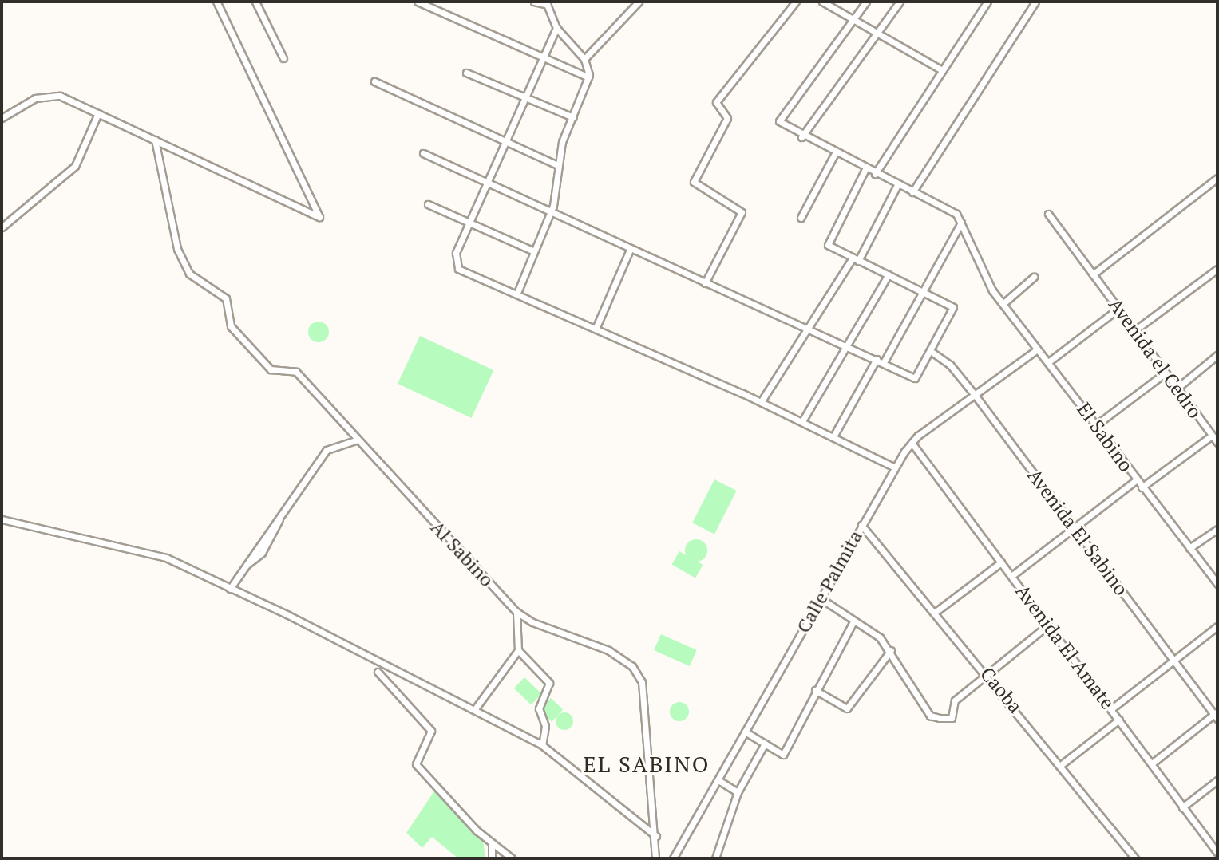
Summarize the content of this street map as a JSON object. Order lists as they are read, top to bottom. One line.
{"streets":{"street":["Avenida el Cedro","El Sabino","Avenida El Sabino","Al Sabino","Calle Palmita","Avenida El Amate","Caoba"]},"crossings":[["El Sabino","Calle Palmita"],["Avenida El Sabino","Calle Palmita"],["Calle Palmita","Avenida El Amate"],["Calle Palmita","Caoba"]],"districts":["EL SABINO"]}
